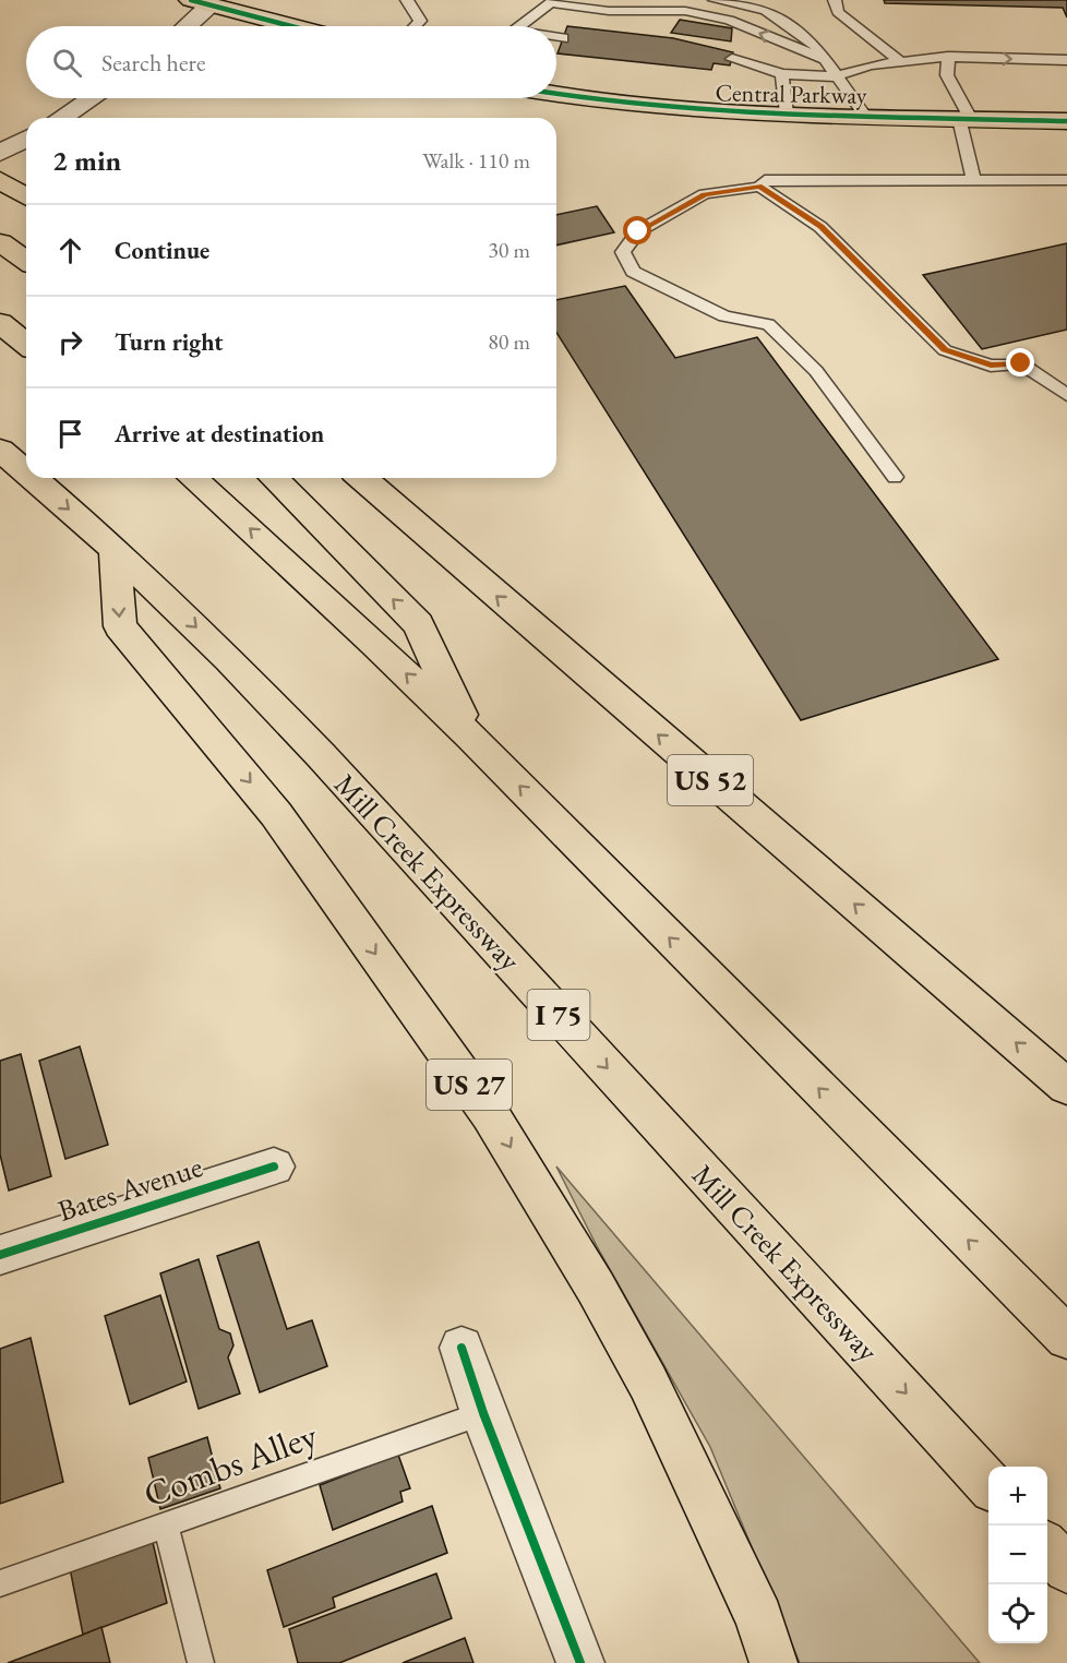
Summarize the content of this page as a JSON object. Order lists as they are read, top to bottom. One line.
{"streets":{"main road":["Central Parkway","US 52","Mill Creek Expressway","I 75","US 27"],"street":["Bates Avenue"],"lane":["Combs Alley"]},"crossings":[["Mill Creek Expressway","US 27"]],"page":{"search":"Search here","heading":["2 min","Walk · 110 m"],"list":[["Continue","30 m"],["Turn right","80 m"],"Arrive at destination"],"map_buttons":["+","−"]}}
